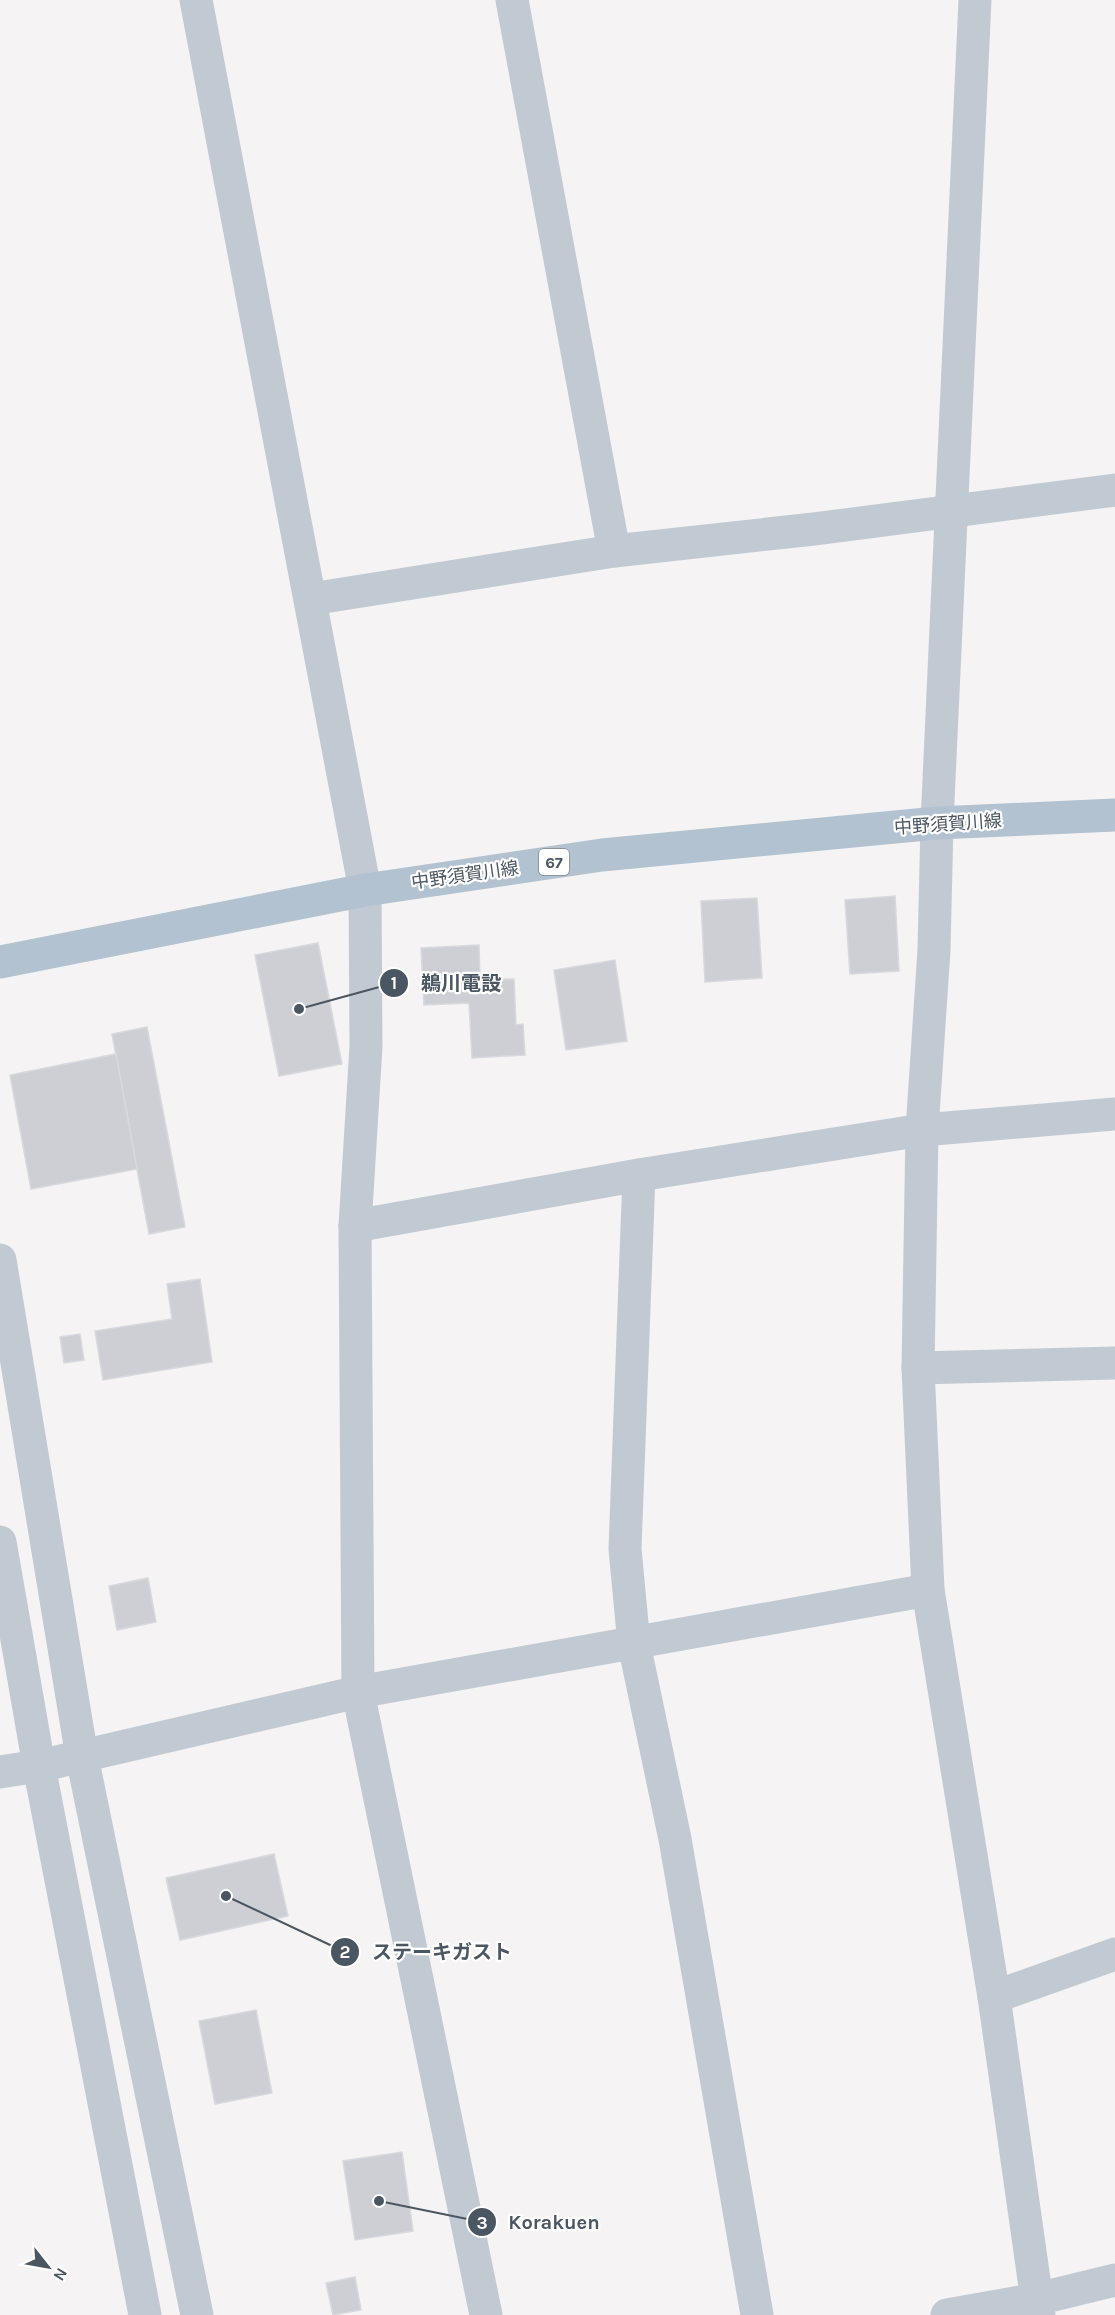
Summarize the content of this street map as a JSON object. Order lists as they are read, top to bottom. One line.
{"streets":{"main road":["中野須賀川線","67"]},"places":["鵜川電設","ステーキガスト","Korakuen"],"north":"bottom right"}
